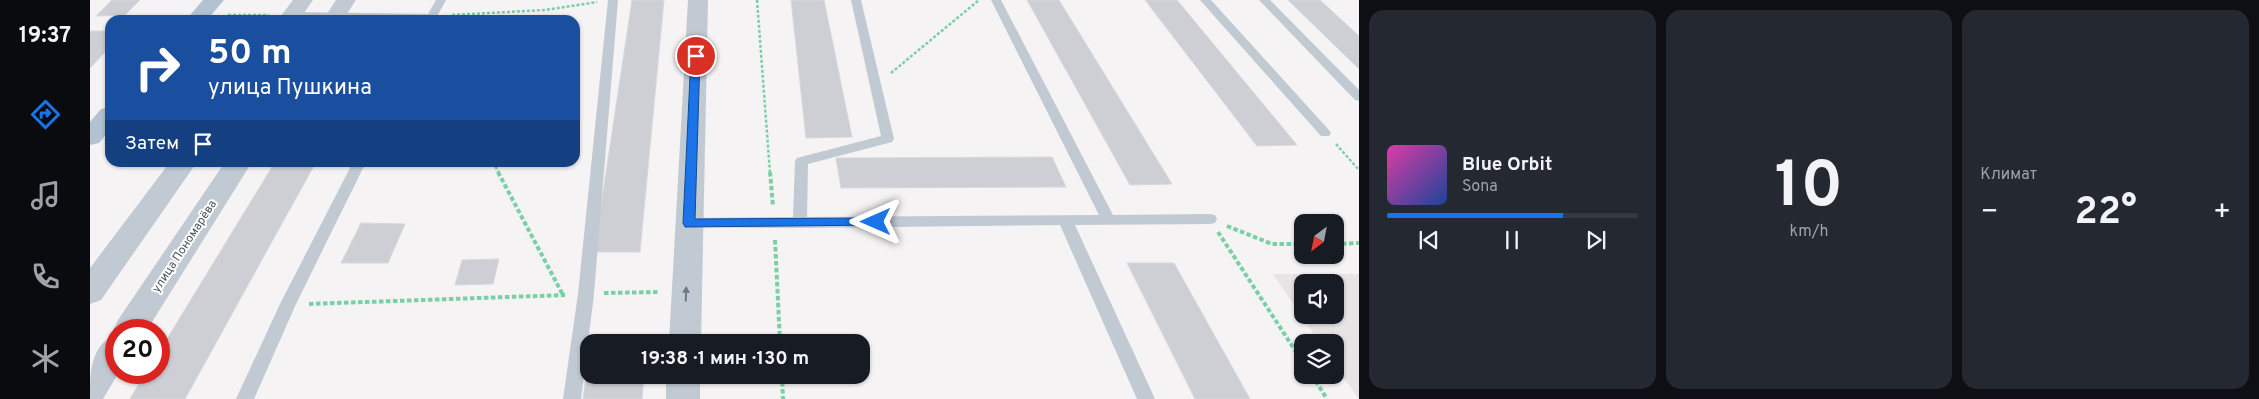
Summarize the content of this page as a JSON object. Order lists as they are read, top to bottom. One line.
{"streets":{"street":["улица Пономарёва"]},"north":"bottom left","page":{"tabs":"19:37","tile":[["10","km/h"],"Климат"],"turn":["50 m","улица Пушкина"],"then":"Затем","song":["Blue Orbit","Sona"],"heat":["−","22°","+"],"limit":"20","trip":"19:38 · 1 мин · 130 m"}}
